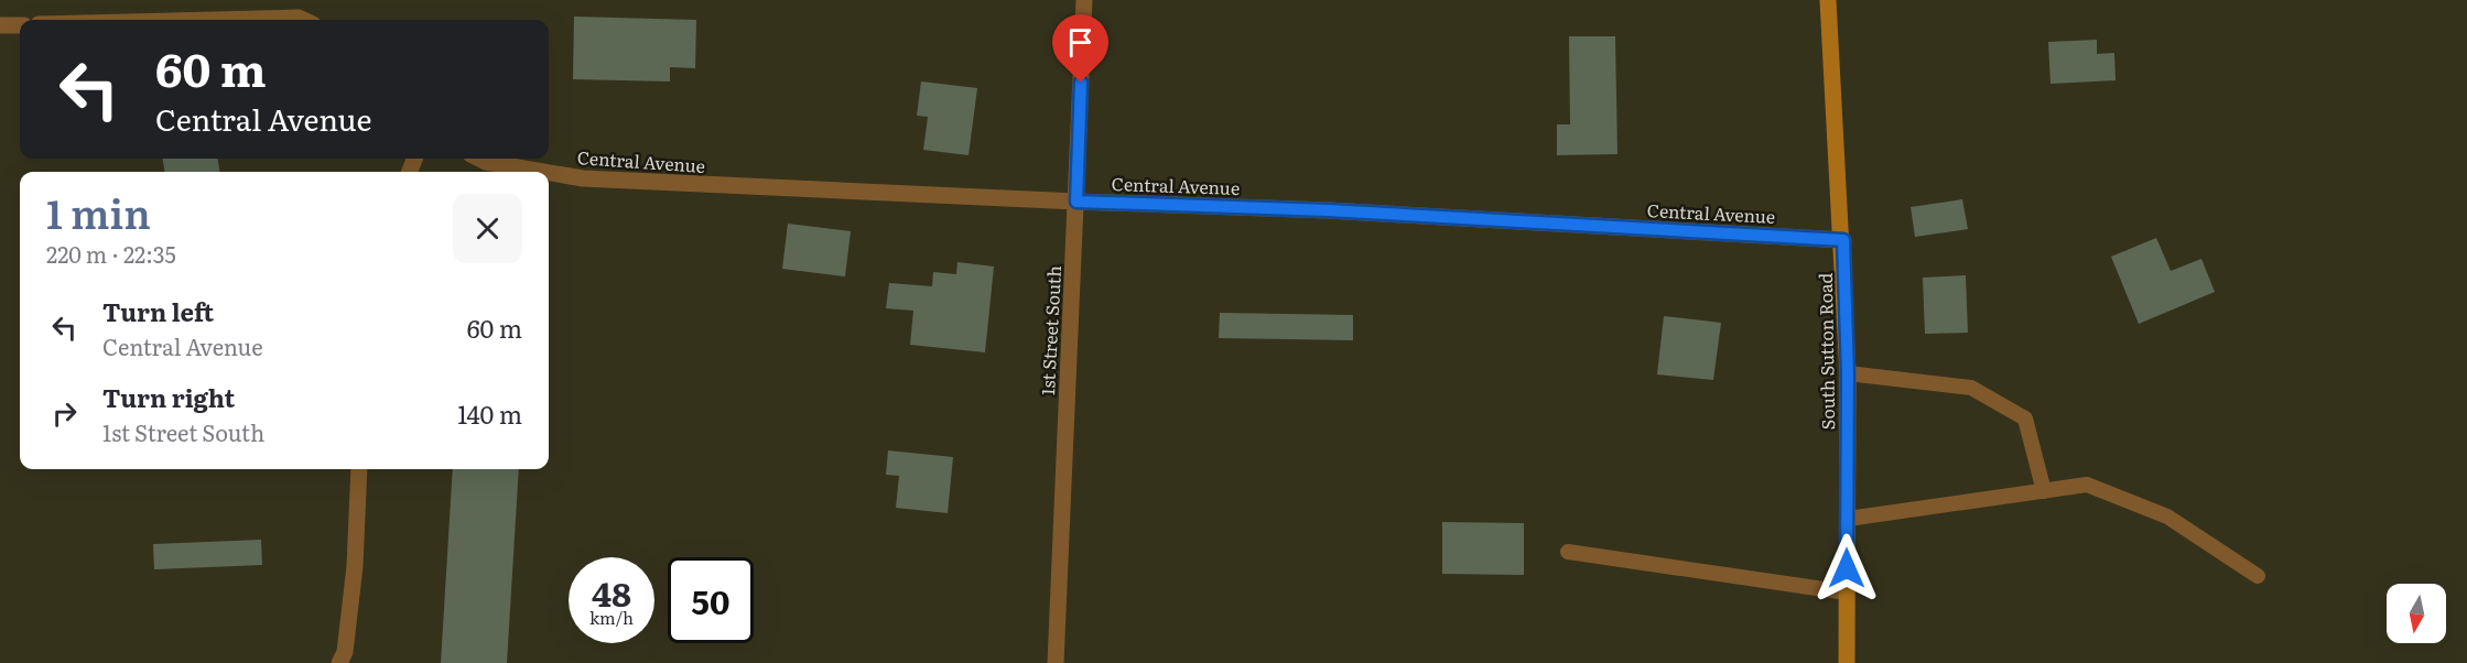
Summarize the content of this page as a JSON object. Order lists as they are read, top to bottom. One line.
{"streets":{"main road":["South Sutton Road"],"street":["Central Avenue","1st Street South"]},"crossings":[["Central Avenue","1st Street South"],["Central Avenue","South Sutton Road"]],"north":"bottom","page":{"turn":["60 m","Central Avenue"],"heading":["1 min","220 m · 22:35"],"list":[{"name":"Turn left","note":"Central Avenue","value":"60 m"},{"name":"Turn right","note":"1st Street South","value":"140 m"}],"speed":"48 km/h","limit":"50"}}
